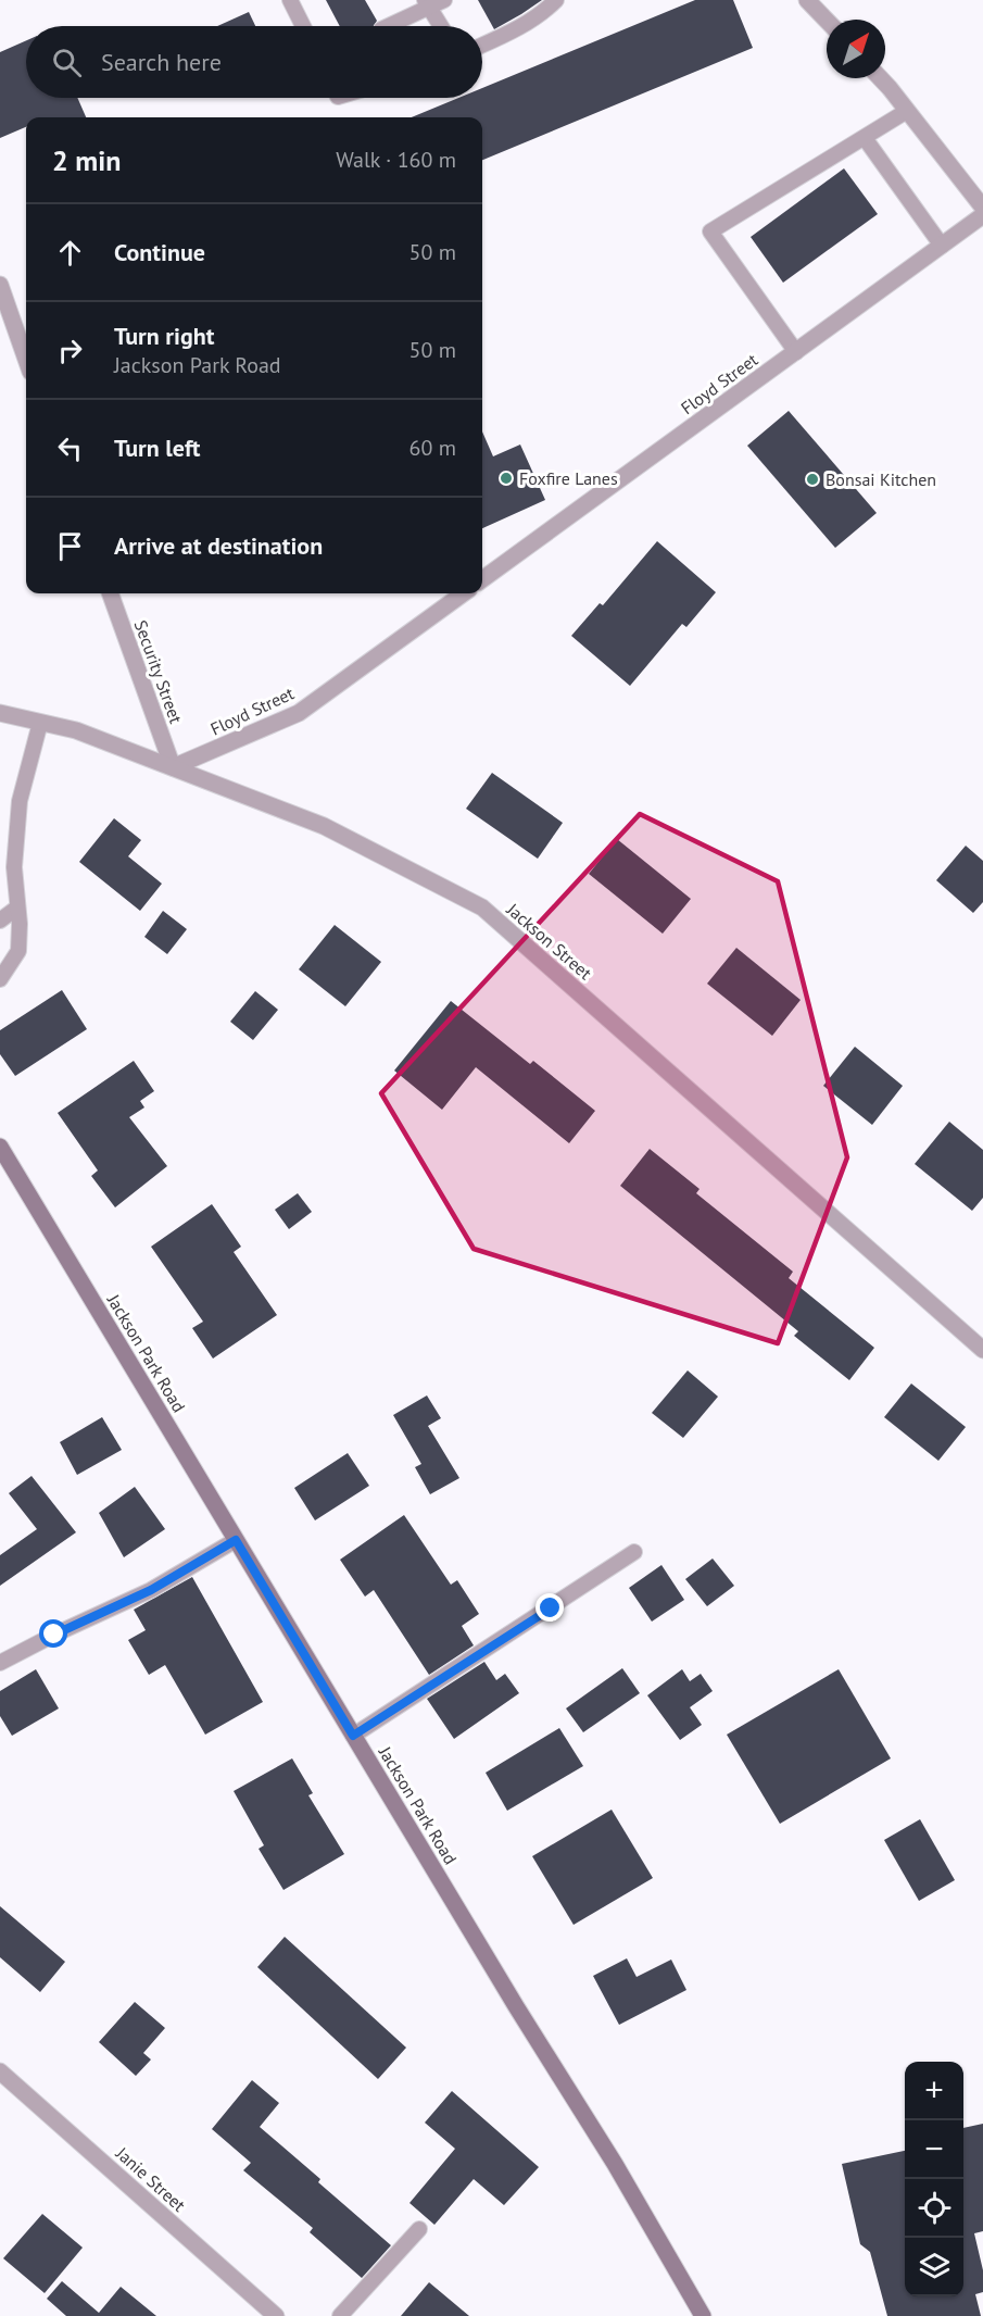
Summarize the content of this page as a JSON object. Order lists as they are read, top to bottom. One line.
{"streets":{"main road":["Jackson Park Road"],"street":["Floyd Street","Security Street","Jackson Street","Janie Street"]},"crossings":[["Floyd Street","Security Street"],["Floyd Street","Jackson Street"],["Security Street","Jackson Street"]],"places":["Foxfire Lanes","Bonsai Kitchen"],"north":"top right","page":{"search":"Search here","heading":["2 min","Walk · 160 m"],"list":[["Continue","50 m"],["Turn right","Jackson Park Road","50 m"],["Turn left","60 m"],"Arrive at destination"],"map_buttons":["+","−"]}}
